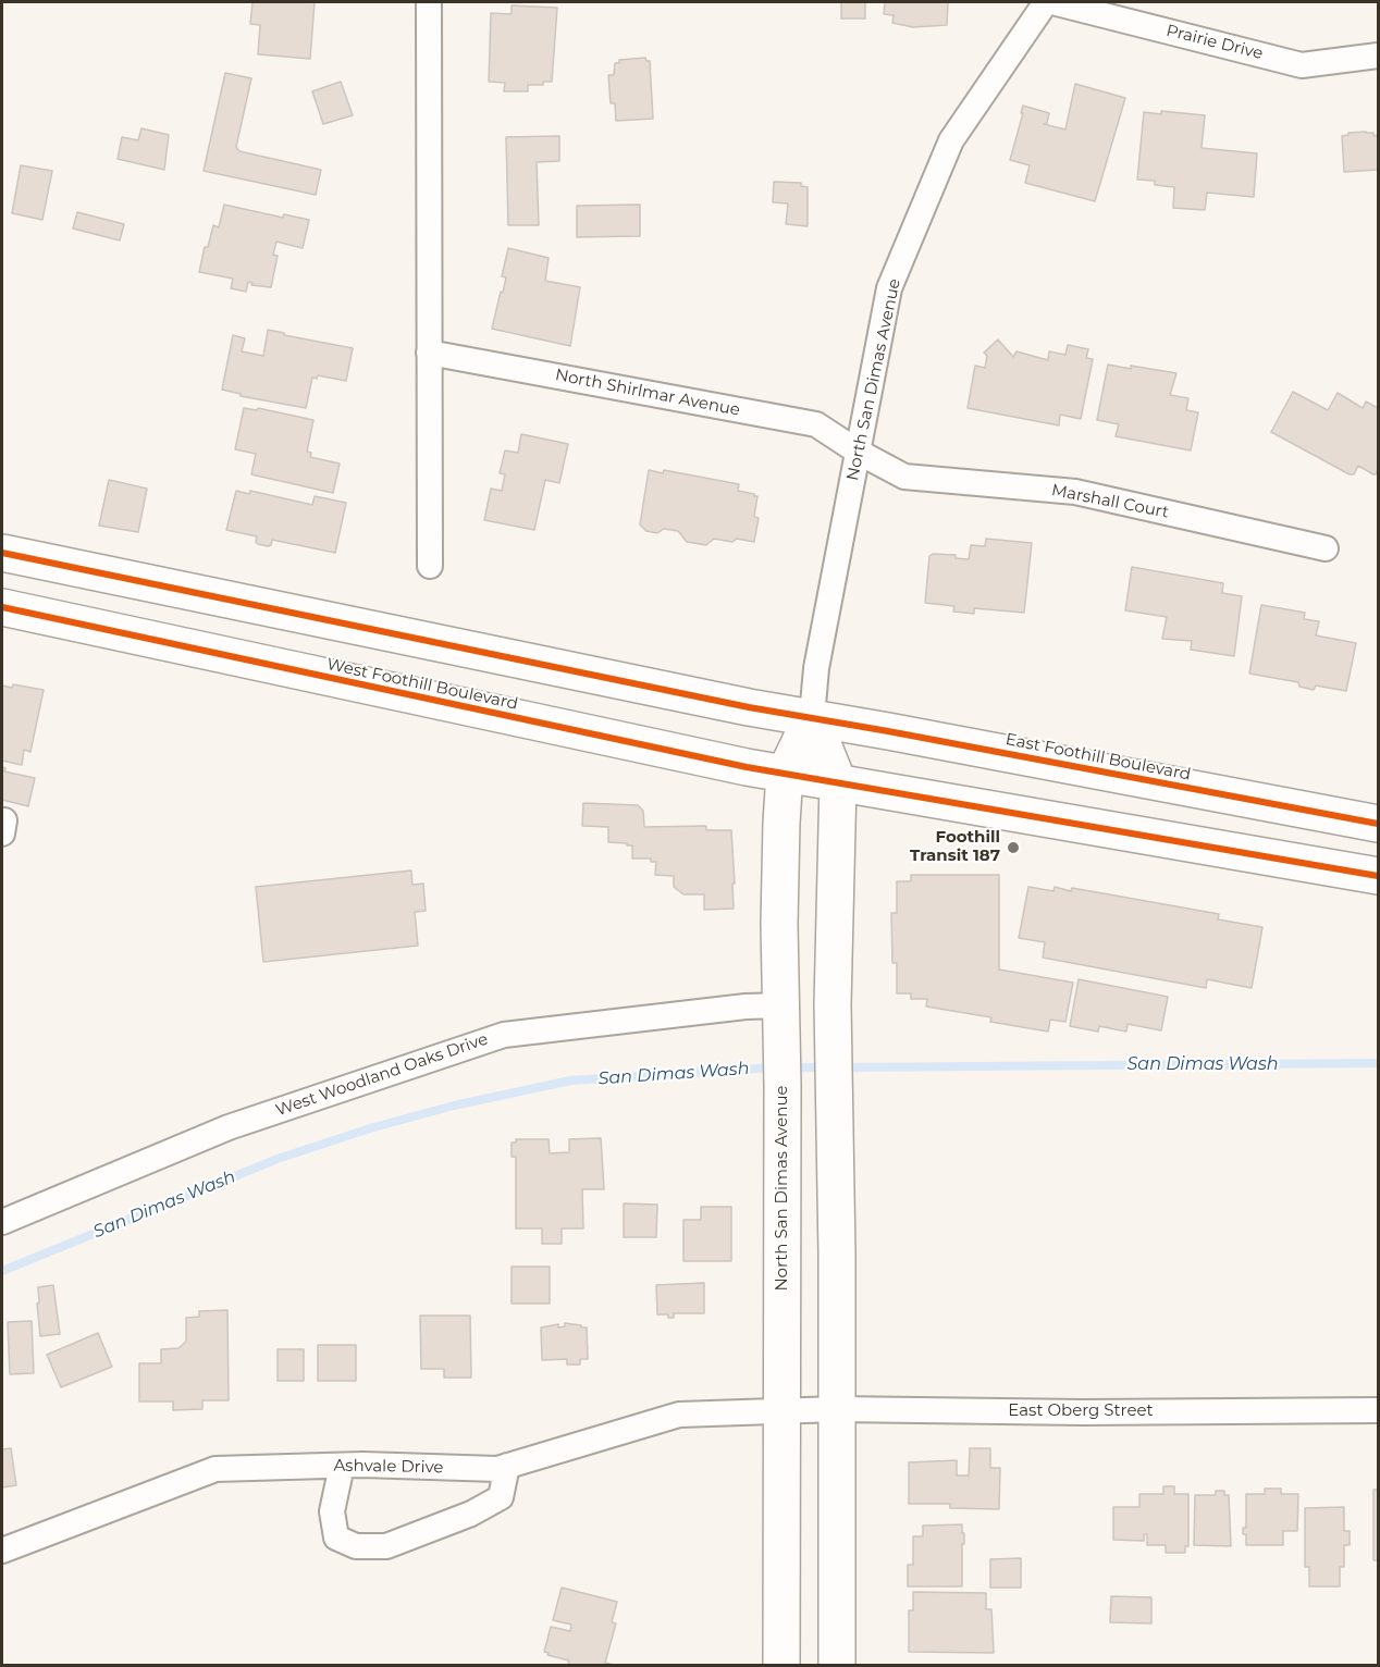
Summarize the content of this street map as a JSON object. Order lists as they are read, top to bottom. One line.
{"streets":{"main road":["North San Dimas Avenue","West Foothill Boulevard","East Foothill Boulevard"],"street":["Prairie Drive","North Shirlmar Avenue","Marshall Court","West Woodland Oaks Drive","East Oberg Street","Ashvale Drive"]},"crossings":[["North San Dimas Avenue","North Shirlmar Avenue"],["North San Dimas Avenue","Marshall Court"],["North San Dimas Avenue","West Foothill Boulevard"],["North San Dimas Avenue","East Foothill Boulevard"],["North San Dimas Avenue","West Woodland Oaks Drive"],["North San Dimas Avenue","East Oberg Street"],["North San Dimas Avenue","Ashvale Drive"],["North Shirlmar Avenue","Marshall Court"],["East Oberg Street","Ashvale Drive"]],"water":["San Dimas Wash"],"places":["Foothill Transit 187"]}
